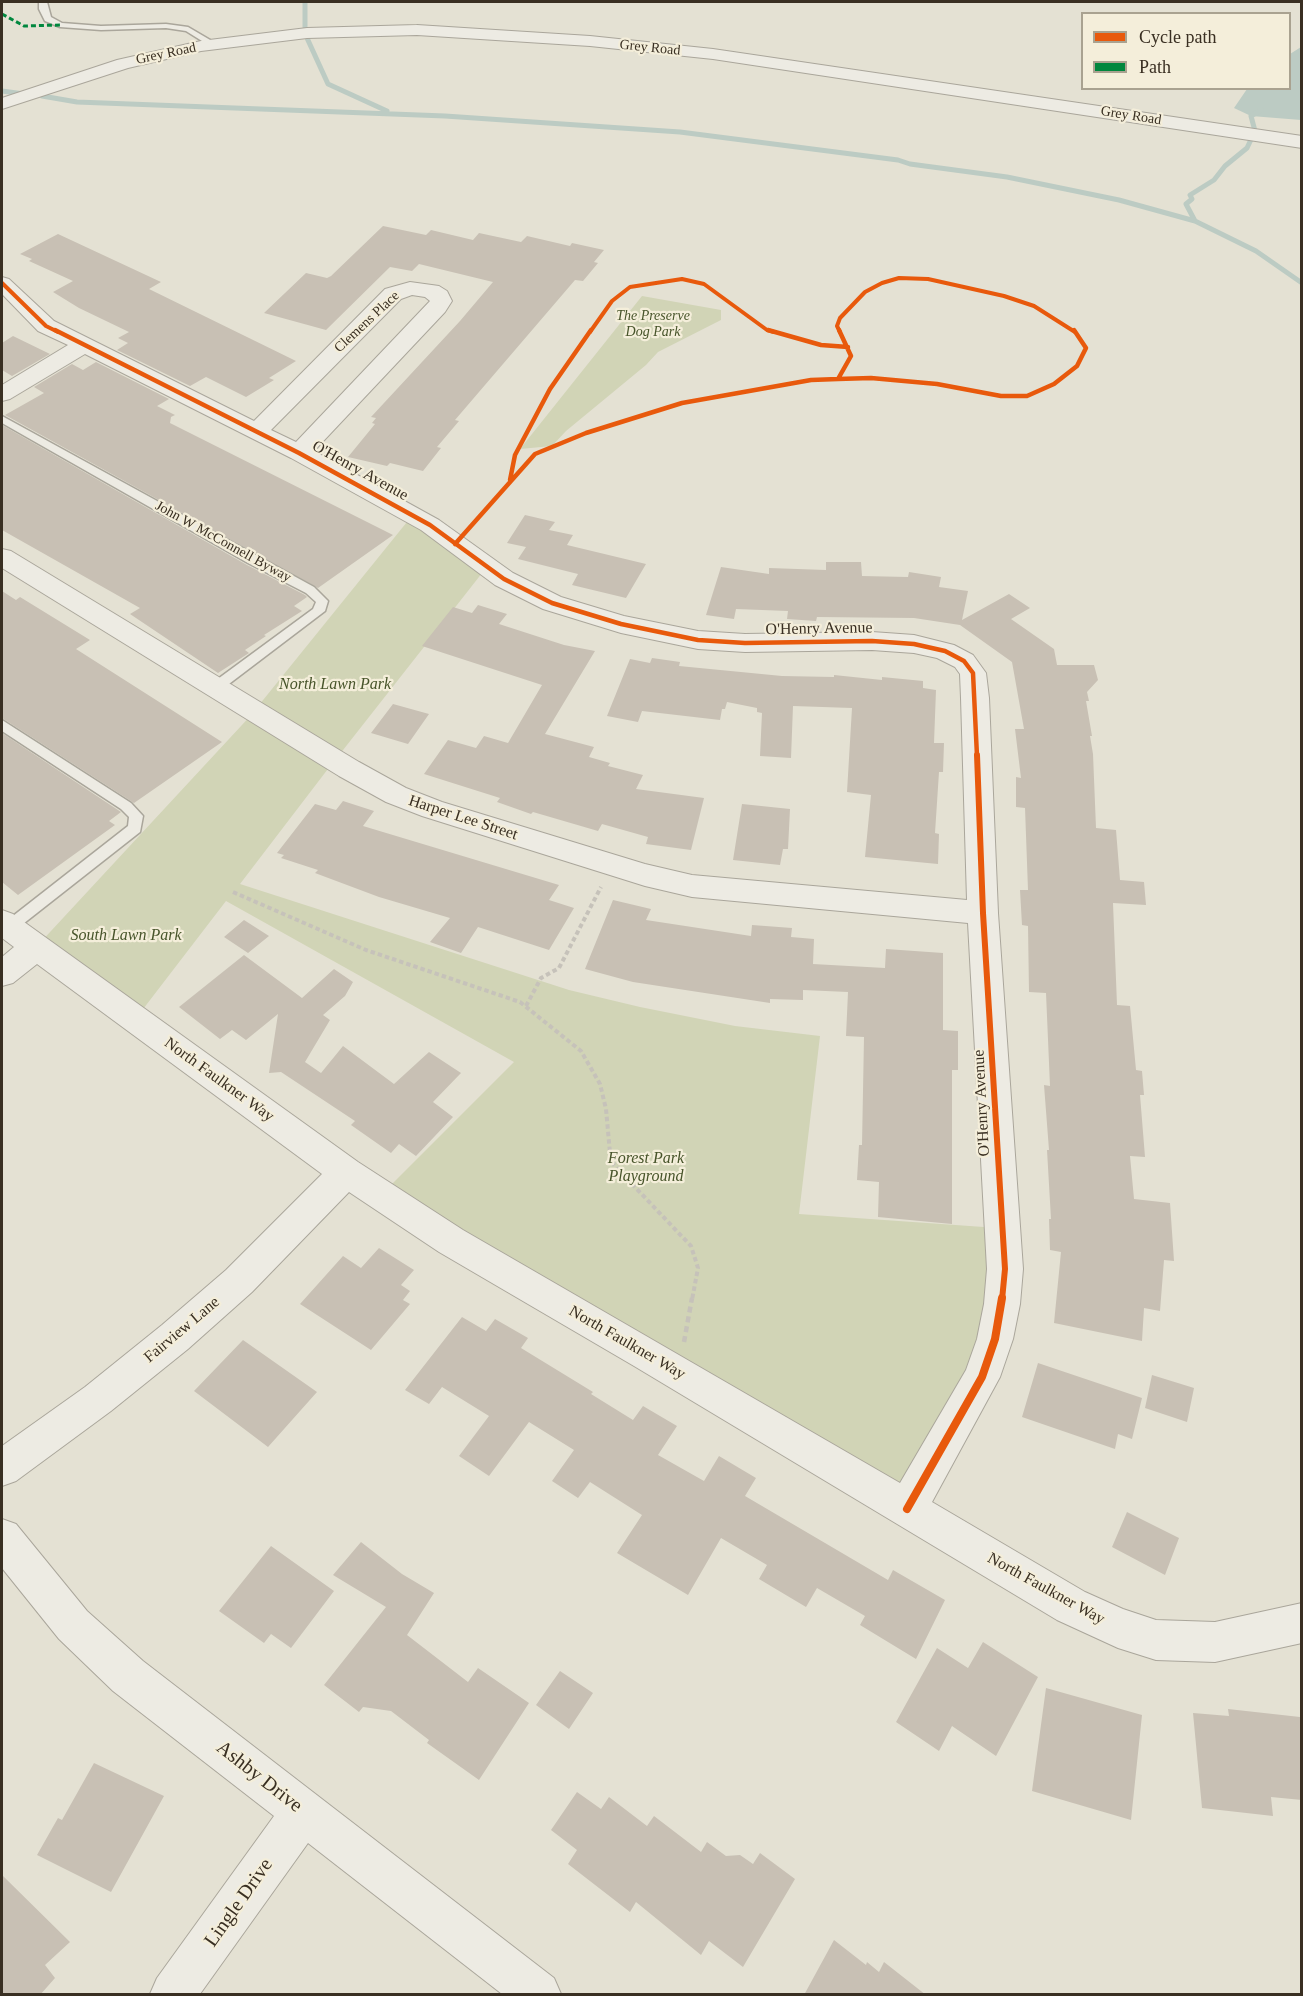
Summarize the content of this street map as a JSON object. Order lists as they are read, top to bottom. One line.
{"streets":{"street":["Grey Road","Clemens Place","O'Henry Avenue","Harper Lee Street","North Faulkner Way","Fairview Lane","Ashby Drive","Lingle Drive"],"lane":["John W McConnell Byway"]},"crossings":[["Clemens Place","O'Henry Avenue"],["O'Henry Avenue","Harper Lee Street"],["O'Henry Avenue","North Faulkner Way"],["John W McConnell Byway","Harper Lee Street"],["North Faulkner Way","Fairview Lane"],["Ashby Drive","Lingle Drive"]],"parks":["The Preserve Dog Park","North Lawn Park","South Lawn Park","Forest Park Playground"],"legend":["Cycle path","Path"]}
